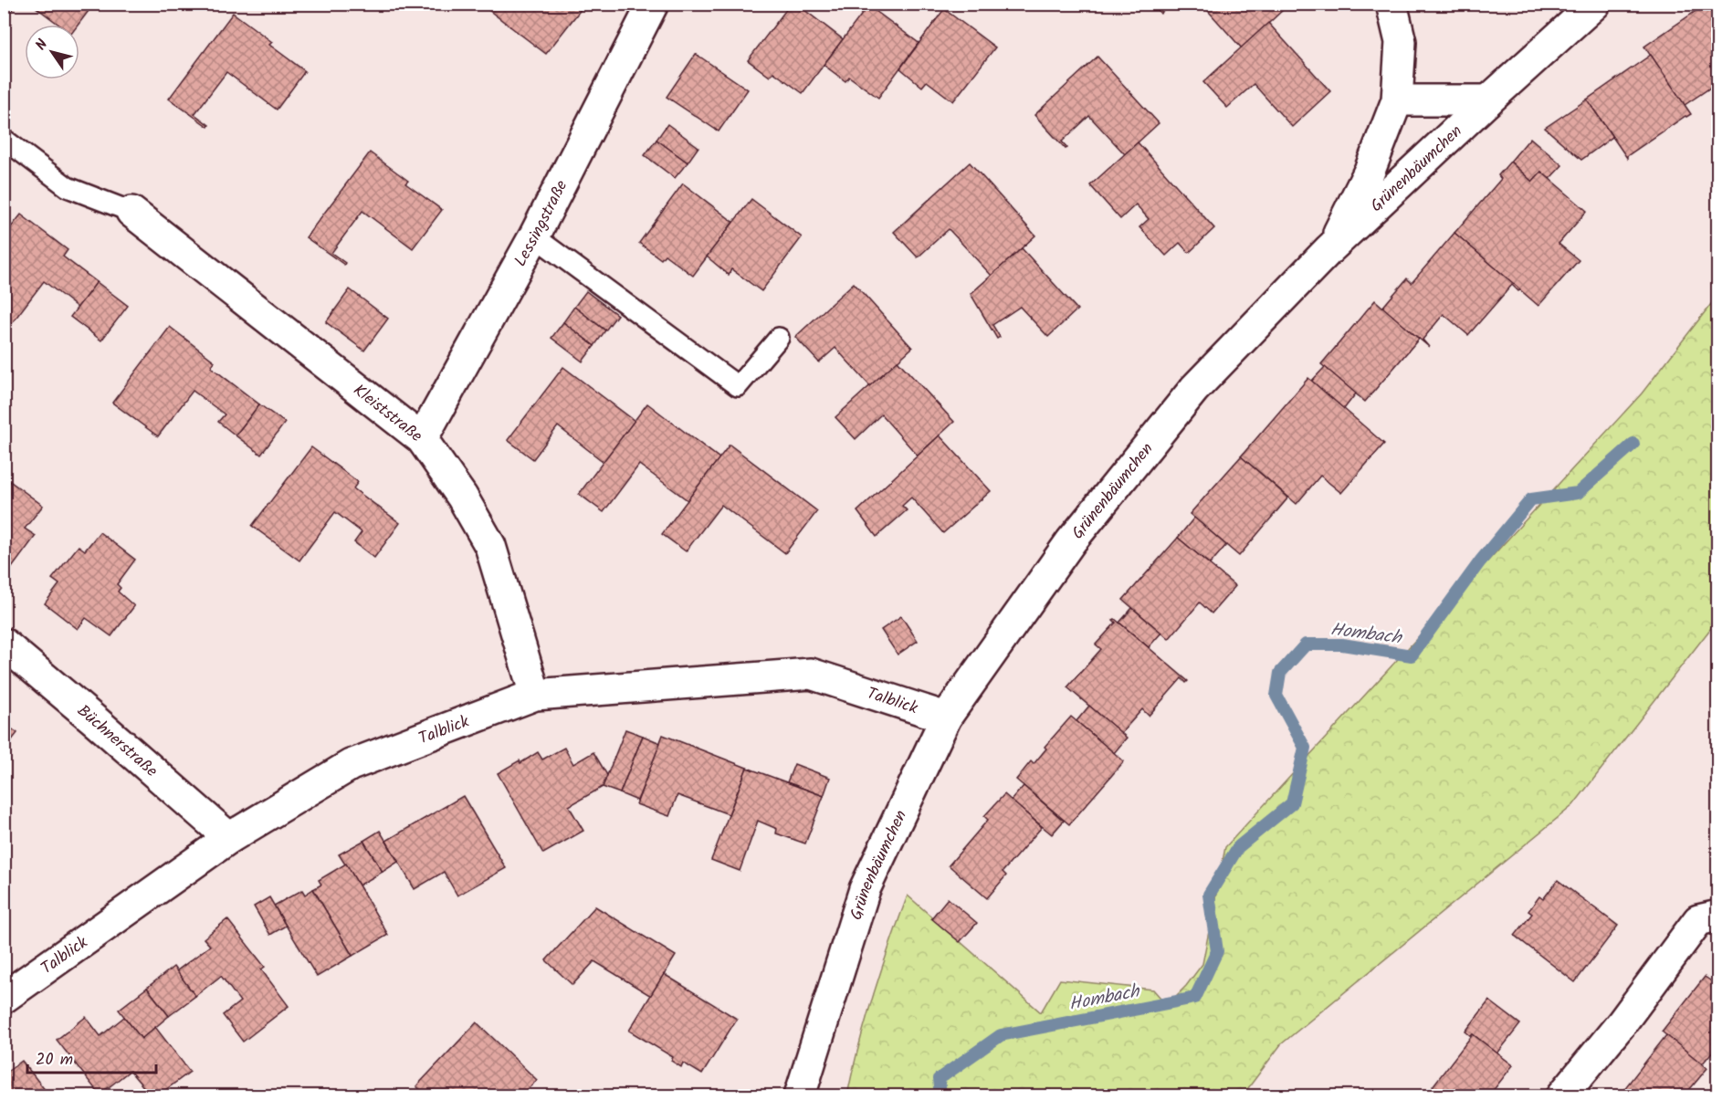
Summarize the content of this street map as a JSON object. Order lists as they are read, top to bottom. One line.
{"streets":{"street":["Grünenbäumchen","Lessingstraße","Kleiststraße","Talblick","Büchnerstraße"]},"crossings":[["Grünenbäumchen","Talblick"],["Lessingstraße","Kleiststraße"],["Kleiststraße","Talblick"],["Talblick","Büchnerstraße"]],"water":["Hombach"],"scale_bar":"20 m","north":"top left"}
